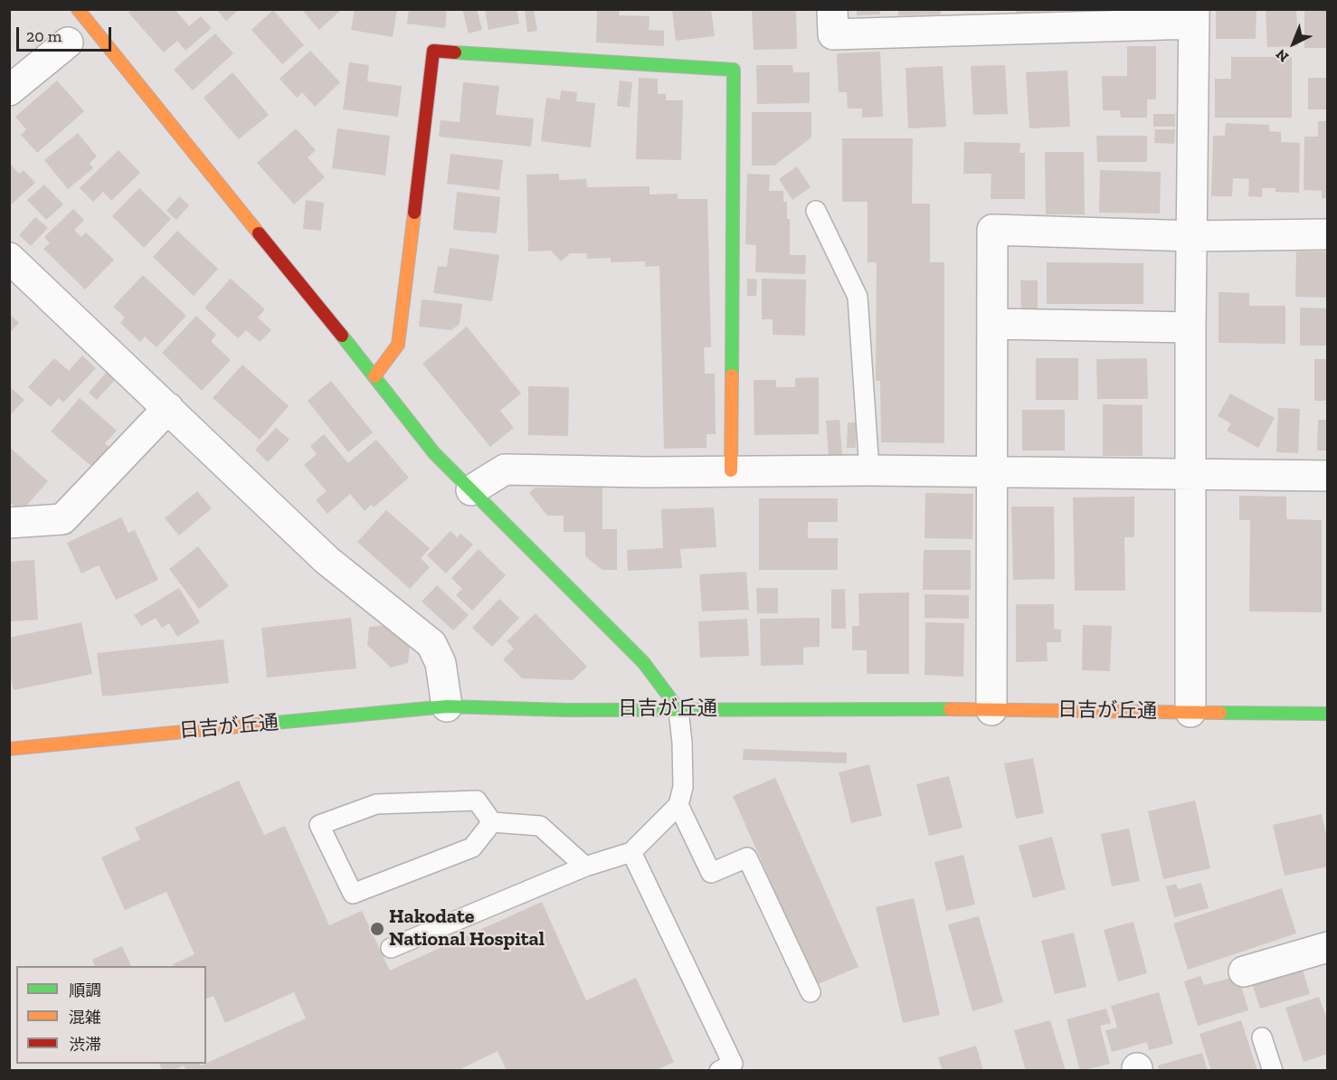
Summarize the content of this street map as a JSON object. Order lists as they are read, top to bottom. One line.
{"streets":{"street":["日吉が丘通"]},"places":["Hakodate National Hospital"],"legend":["順調","混雑","渋滞"],"scale_bar":"20 m","north":"bottom left"}
